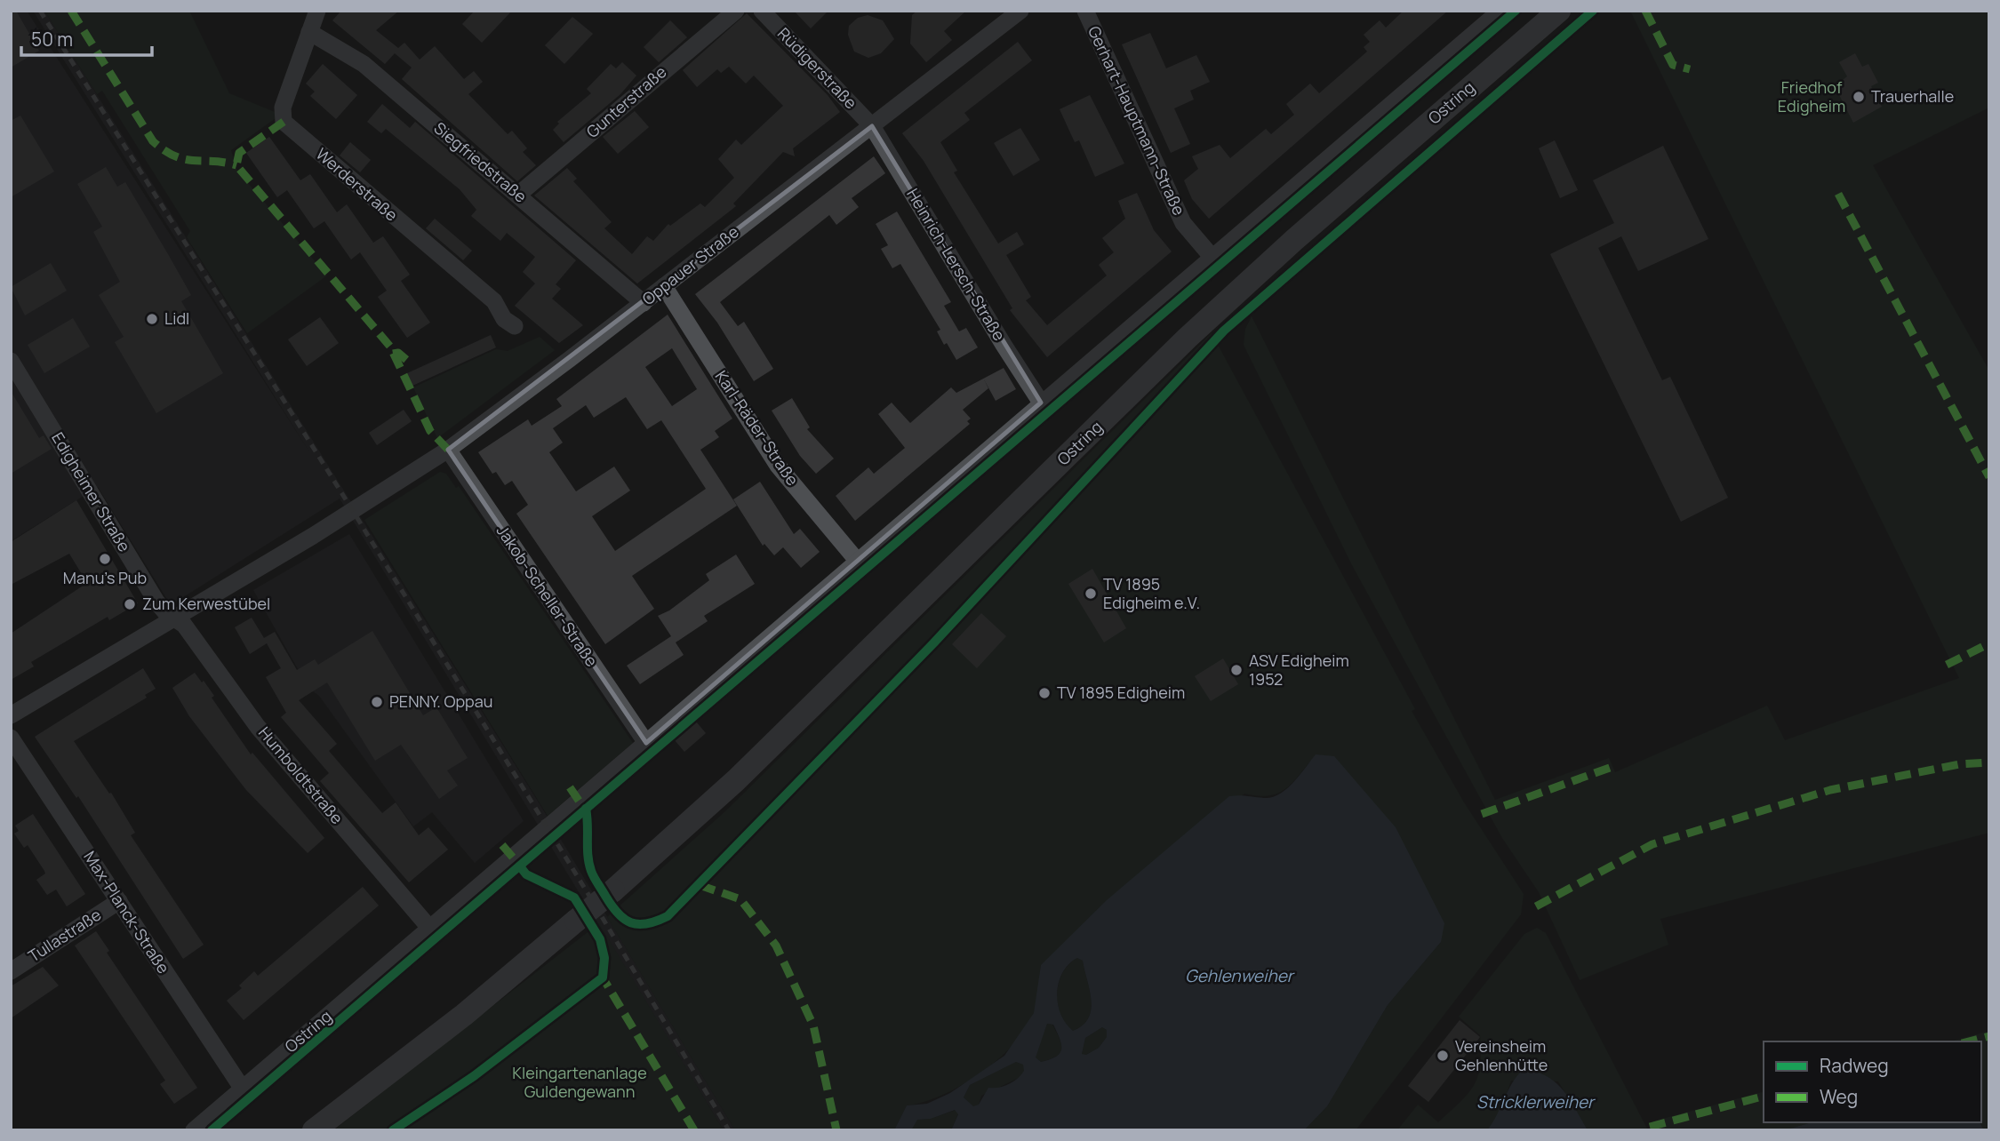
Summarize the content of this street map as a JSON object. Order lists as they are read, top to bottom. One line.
{"streets":{"street":["Rüdigerstraße","Gunterstraße","Ostring","Gerhart-Hauptmann-Straße","Siegfriedstraße","Werderstraße","Heinrich-Lersch-Straße","Oppauer Straße","Karl-Räder-Straße","Edigheimer Straße","Jakob-Scheller-Straße","Humboldtstraße","Max-Planck-Straße","Tullastraße"]},"crossings":[["Rüdigerstraße","Heinrich-Lersch-Straße"],["Rüdigerstraße","Oppauer Straße"],["Gunterstraße","Siegfriedstraße"],["Ostring","Gerhart-Hauptmann-Straße"],["Ostring","Heinrich-Lersch-Straße"],["Ostring","Karl-Räder-Straße"],["Ostring","Jakob-Scheller-Straße"],["Ostring","Humboldtstraße"],["Ostring","Max-Planck-Straße"],["Siegfriedstraße","Werderstraße"],["Siegfriedstraße","Oppauer Straße"],["Heinrich-Lersch-Straße","Oppauer Straße"],["Oppauer Straße","Karl-Räder-Straße"],["Oppauer Straße","Edigheimer Straße"],["Oppauer Straße","Jakob-Scheller-Straße"],["Oppauer Straße","Humboldtstraße"],["Edigheimer Straße","Humboldtstraße"],["Max-Planck-Straße","Tullastraße"]],"water":["Gehlenweiher","Stricklerweiher"],"parks":["Friedhof Edigheim","Kleingartenanlage Guldengewann"],"places":["Trauerhalle","Lidl","Manu's Pub","TV 1895 Edigheim e.V.","Zum Kerwestübel","ASV Edigheim 1952","TV 1895 Edigheim","PENNY. Oppau","Vereinsheim Gehlenhütte"],"legend":["Radweg","Weg"],"scale_bar":"50 m"}
